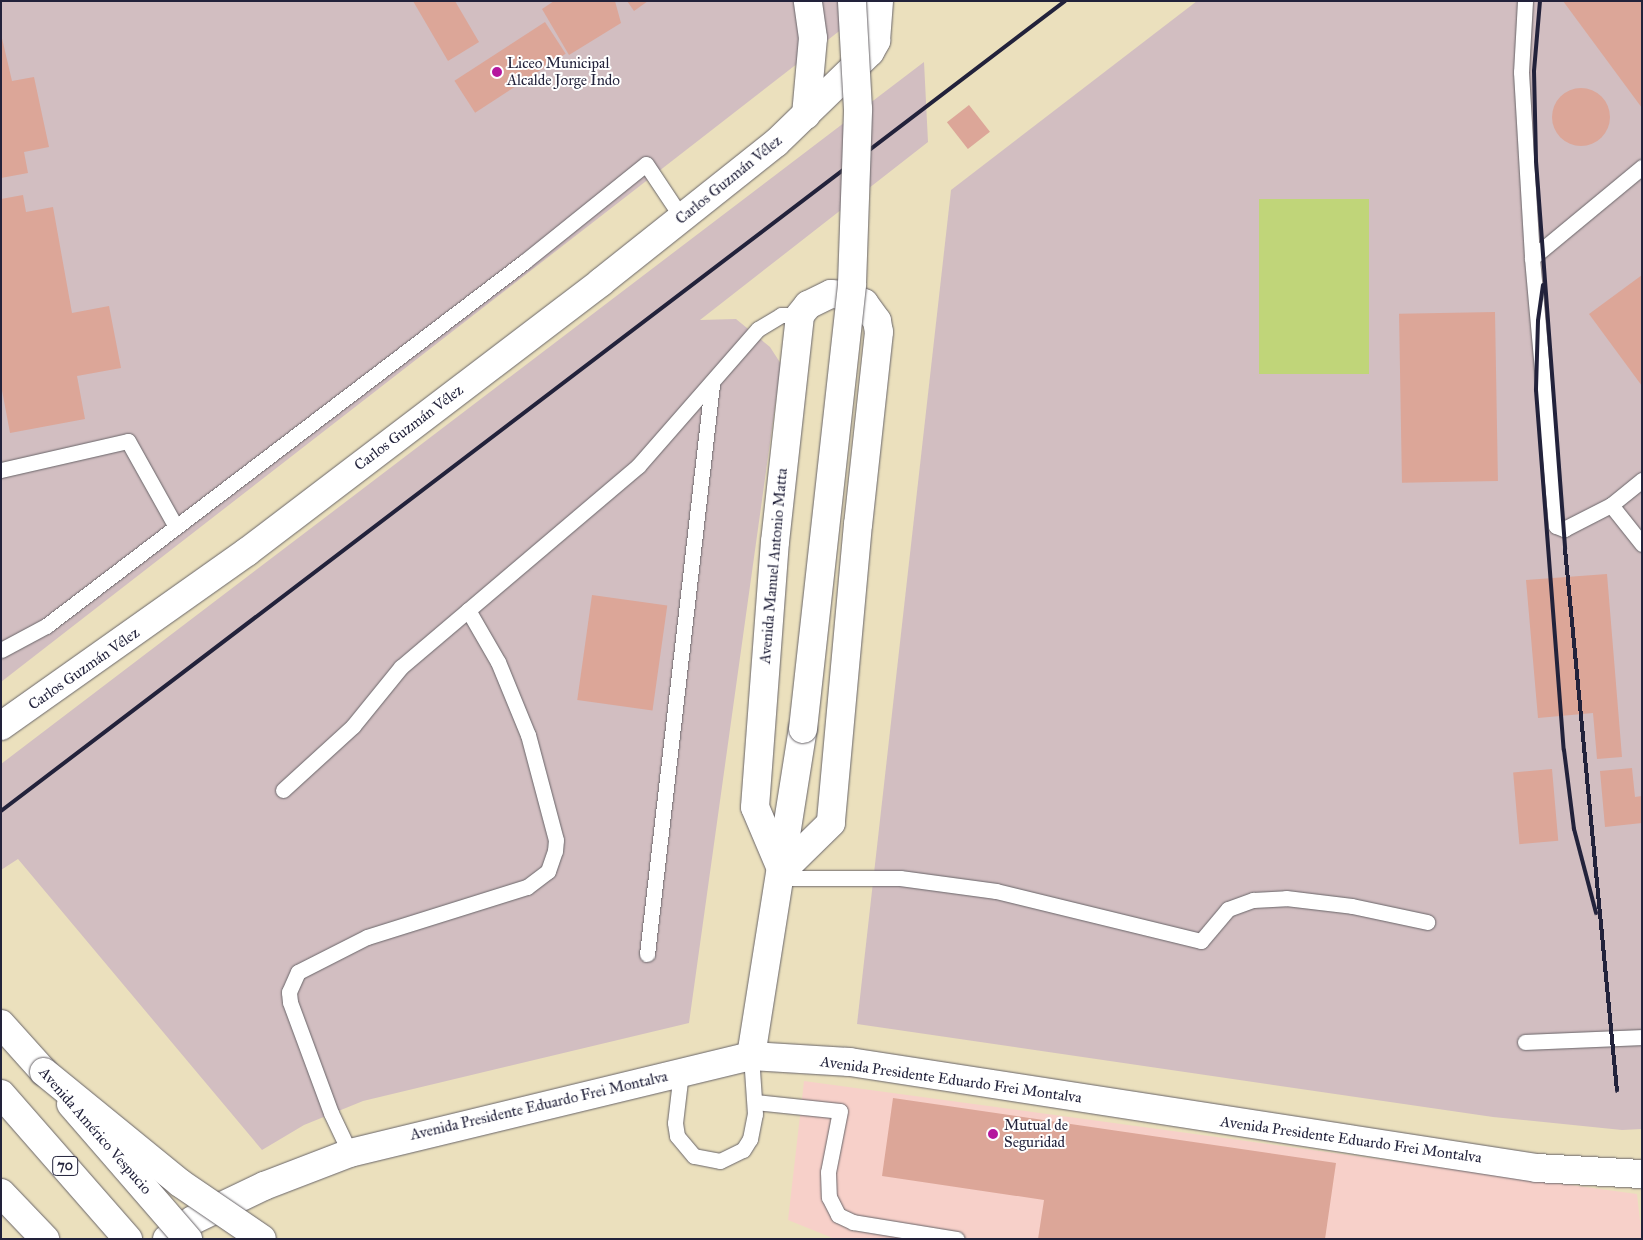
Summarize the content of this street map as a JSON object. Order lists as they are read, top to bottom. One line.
{"streets":{"main road":["Carlos Guzmán Vélez","Avenida Manuel Antonio Matta","Avenida Presidente Eduardo Frei Montalva","Avenida Américo Vespucio","70"]},"places":["Liceo Municipal Alcalde Jorge Indo","Mutual de Seguridad"]}
